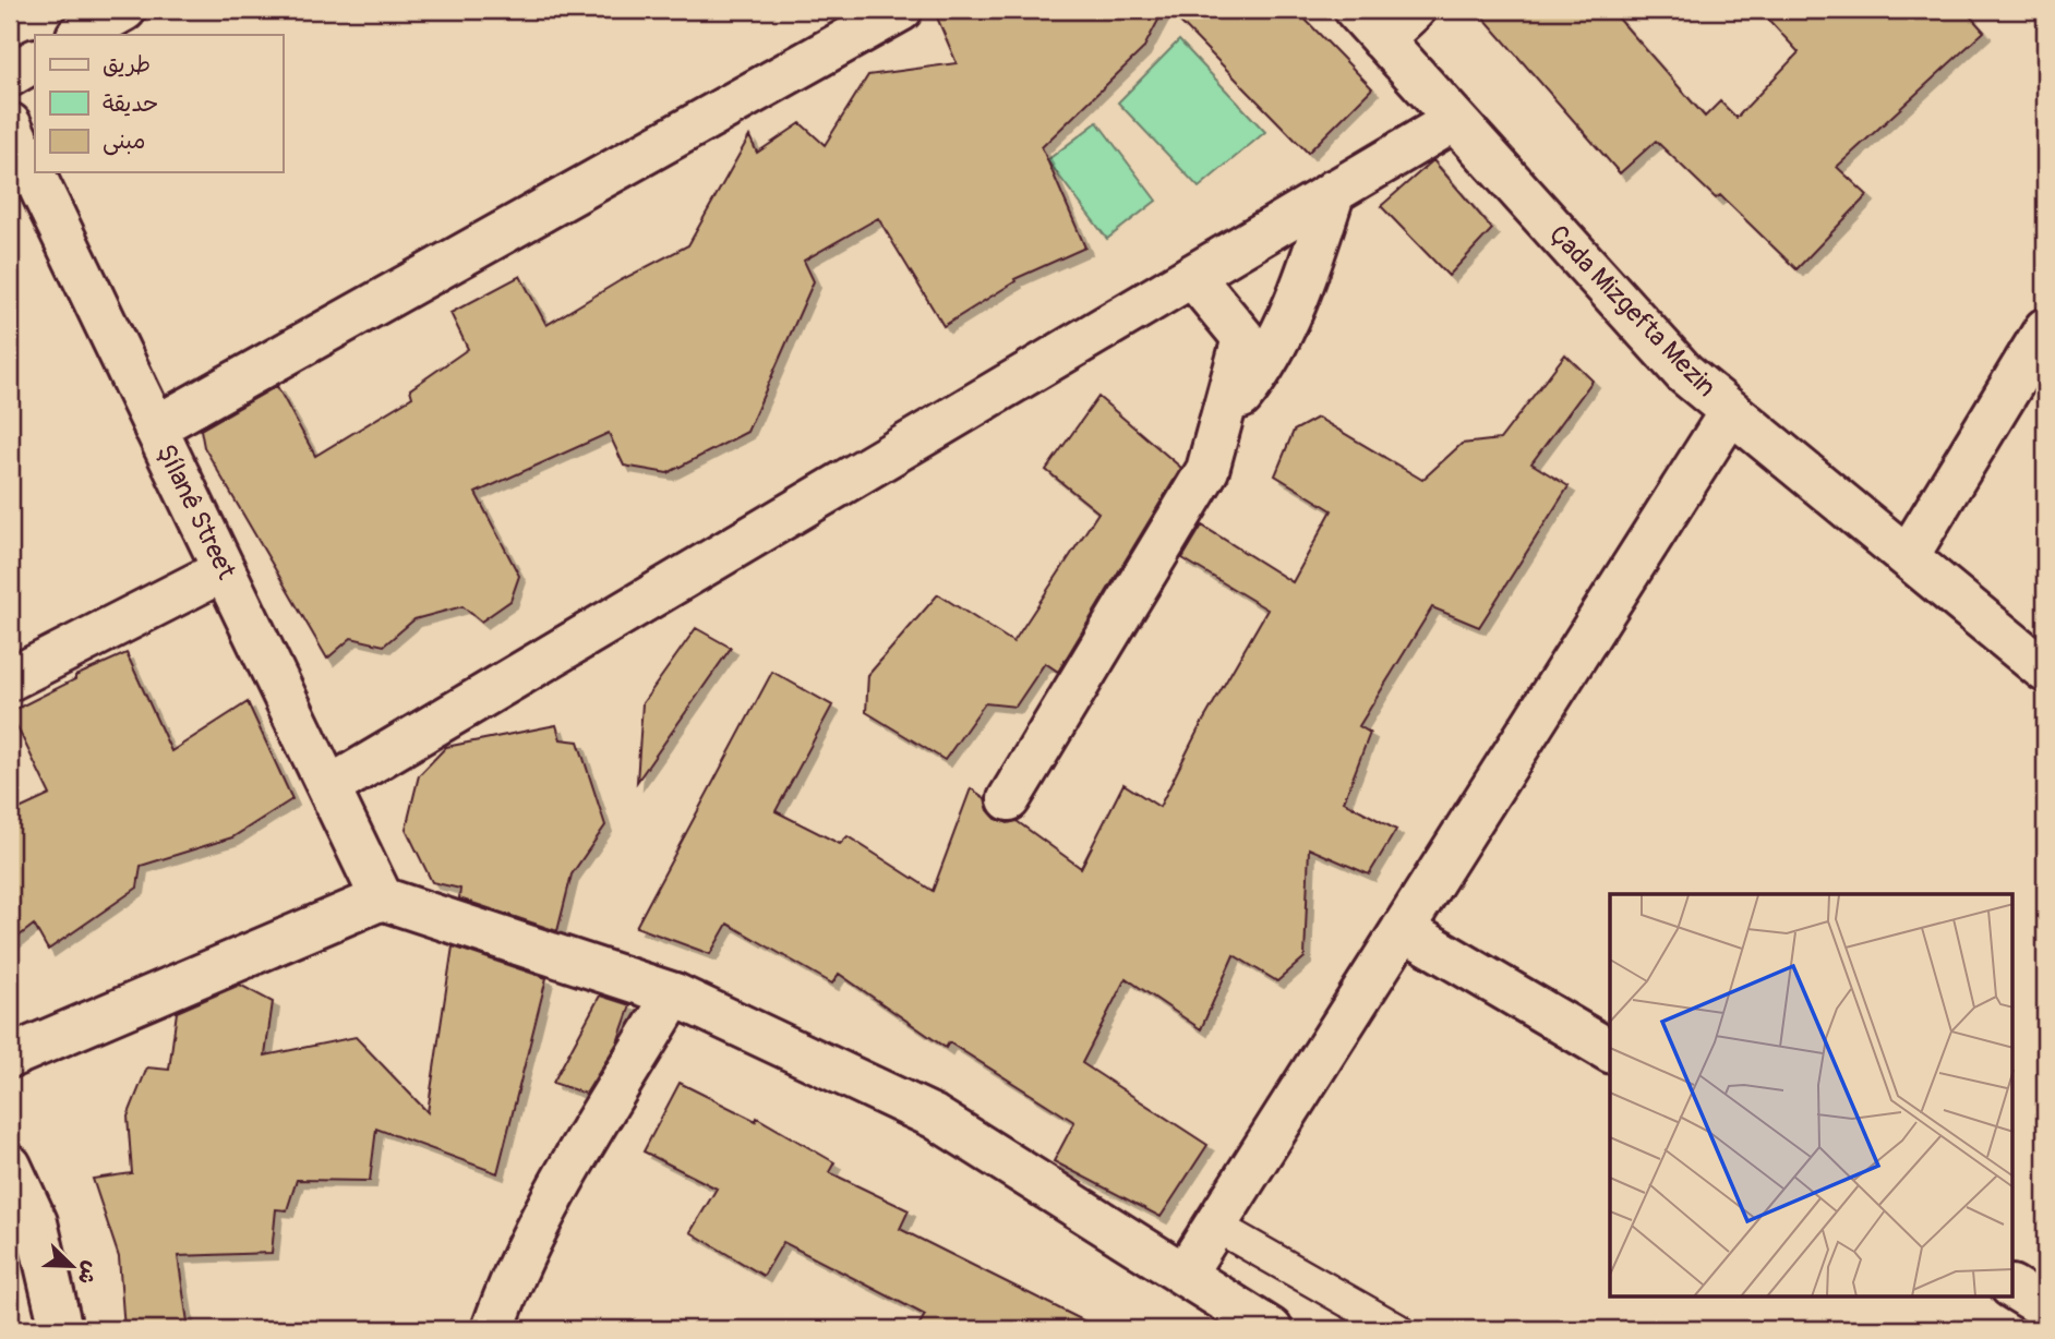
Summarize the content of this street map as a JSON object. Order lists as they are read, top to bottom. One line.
{"streets":{"street":["Çada Mizgefta Mezin","Şílanê Street"]},"legend":["طريق","حديقة","مبنى"],"north":"bottom right"}
